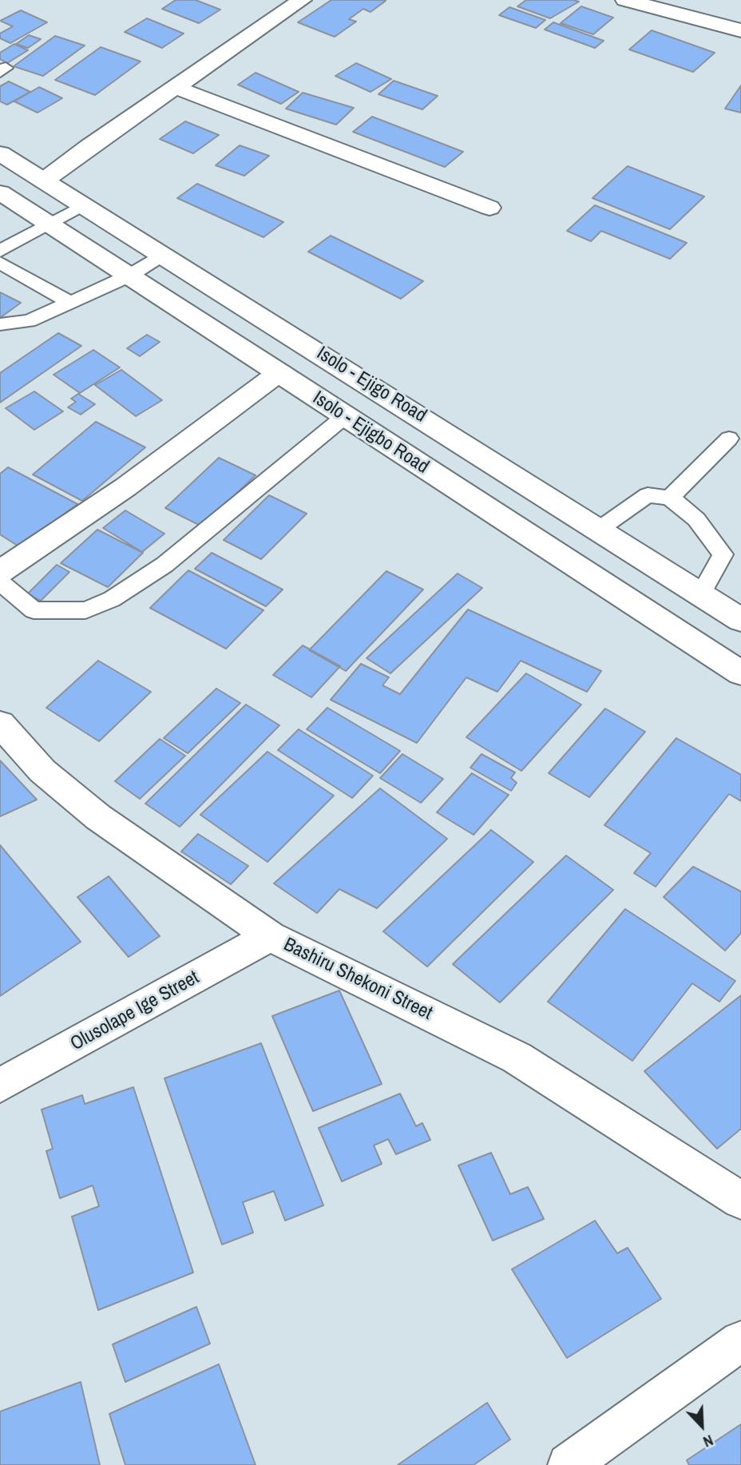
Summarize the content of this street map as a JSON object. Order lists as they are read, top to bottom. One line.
{"streets":{"street":["Isolo - Ejigo Road","Isolo - Ejigbo Road","Bashiru Shekoni Street","Olusolape Ige Street"]},"crossings":[["Bashiru Shekoni Street","Olusolape Ige Street"]],"north":"bottom right"}
